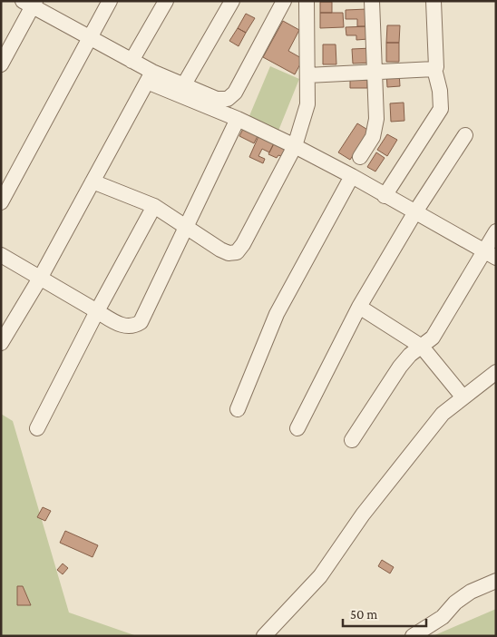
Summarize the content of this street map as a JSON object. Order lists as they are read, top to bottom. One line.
{"scale_bar":"50 m"}
